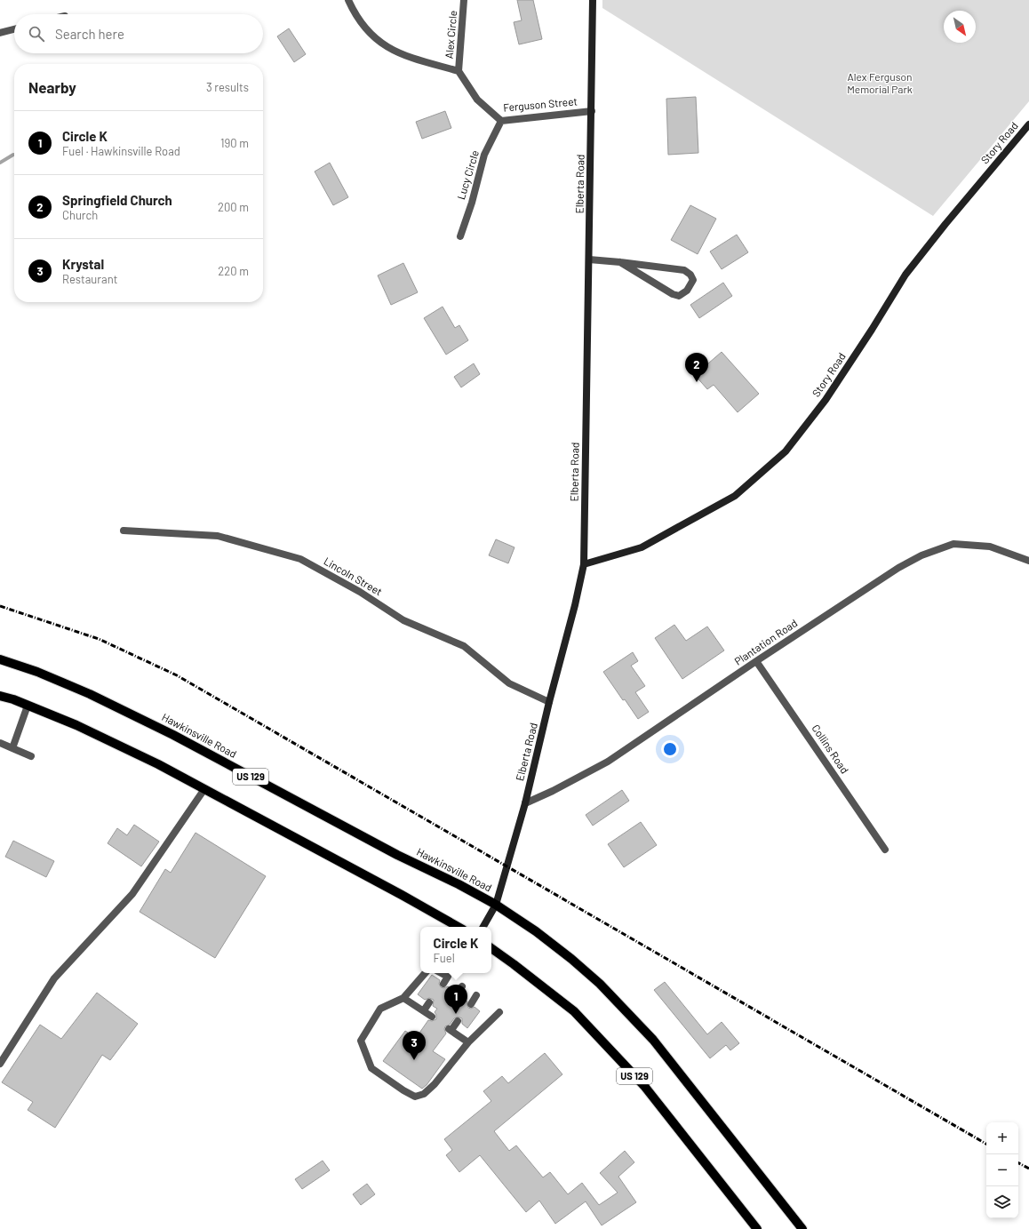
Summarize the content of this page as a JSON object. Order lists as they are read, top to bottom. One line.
{"streets":{"main road":["Hawkinsville Road","US 129"],"street":["Alex Circle","Ferguson Street","Story Road","Lucy Circle","Elberta Road","Lincoln Street","Plantation Road","Collins Road"]},"crossings":[["Alex Circle","Ferguson Street"],["Ferguson Street","Lucy Circle"],["Ferguson Street","Elberta Road"],["Story Road","Elberta Road"],["Elberta Road","Lincoln Street"],["Elberta Road","Plantation Road"],["Elberta Road","Hawkinsville Road"],["Elberta Road","US 129"],["Plantation Road","Collins Road"],["Hawkinsville Road","US 129"]],"parks":["Alex Ferguson Memorial Park"],"north":"bottom right","page":{"search":"Search here","heading":["Nearby","3 results"],"list":[{"mark":"1","name":"Circle K","note":"Fuel · Hawkinsville Road","value":"190 m"},{"mark":"2","name":"Springfield Church","note":"Church","value":"200 m"},{"mark":"3","name":"Krystal","note":"Restaurant","value":"220 m"}],"pins":["2","1","3"],"popup":["Circle K","Fuel"],"map_buttons":["+","−"]}}
